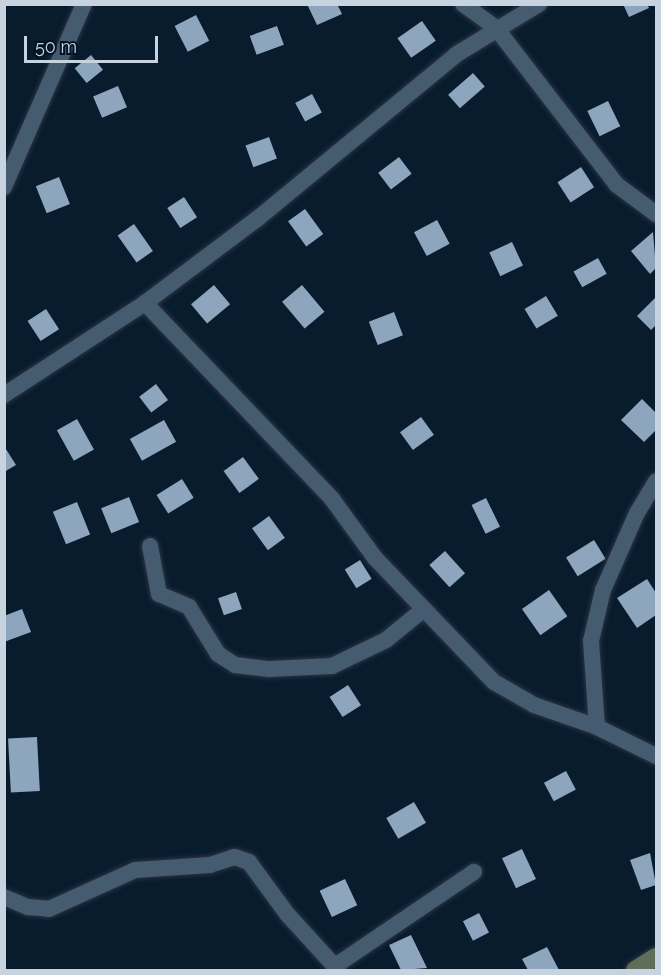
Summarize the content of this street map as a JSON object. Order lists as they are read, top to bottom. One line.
{"scale_bar":"50 m"}
